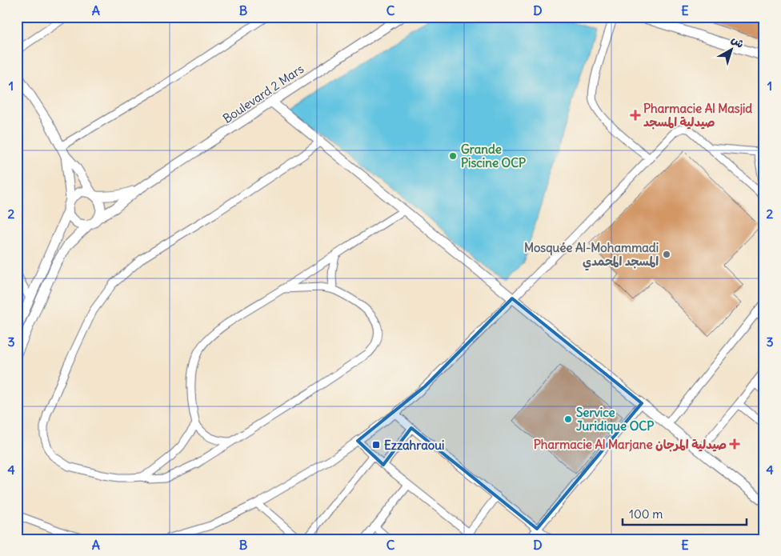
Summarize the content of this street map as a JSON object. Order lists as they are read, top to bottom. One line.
{"streets":{"street":["Boulevard 2 Mars"]},"places":{"health":["Pharmacie Al Masjid صيدلية المسجد","Pharmacie Al Marjane صيدلية المرجان"],"other":["Grande Piscine OCP","Mosquée Al-Mohammadi المسجد المحمدي","Service Juridique OCP"],"transit":["Ezzahraoui"]},"scale_bar":"100 m","north":"top right","grid":{"columns":["A","B","C","D","E"],"rows":["1","2","3","4"]}}
